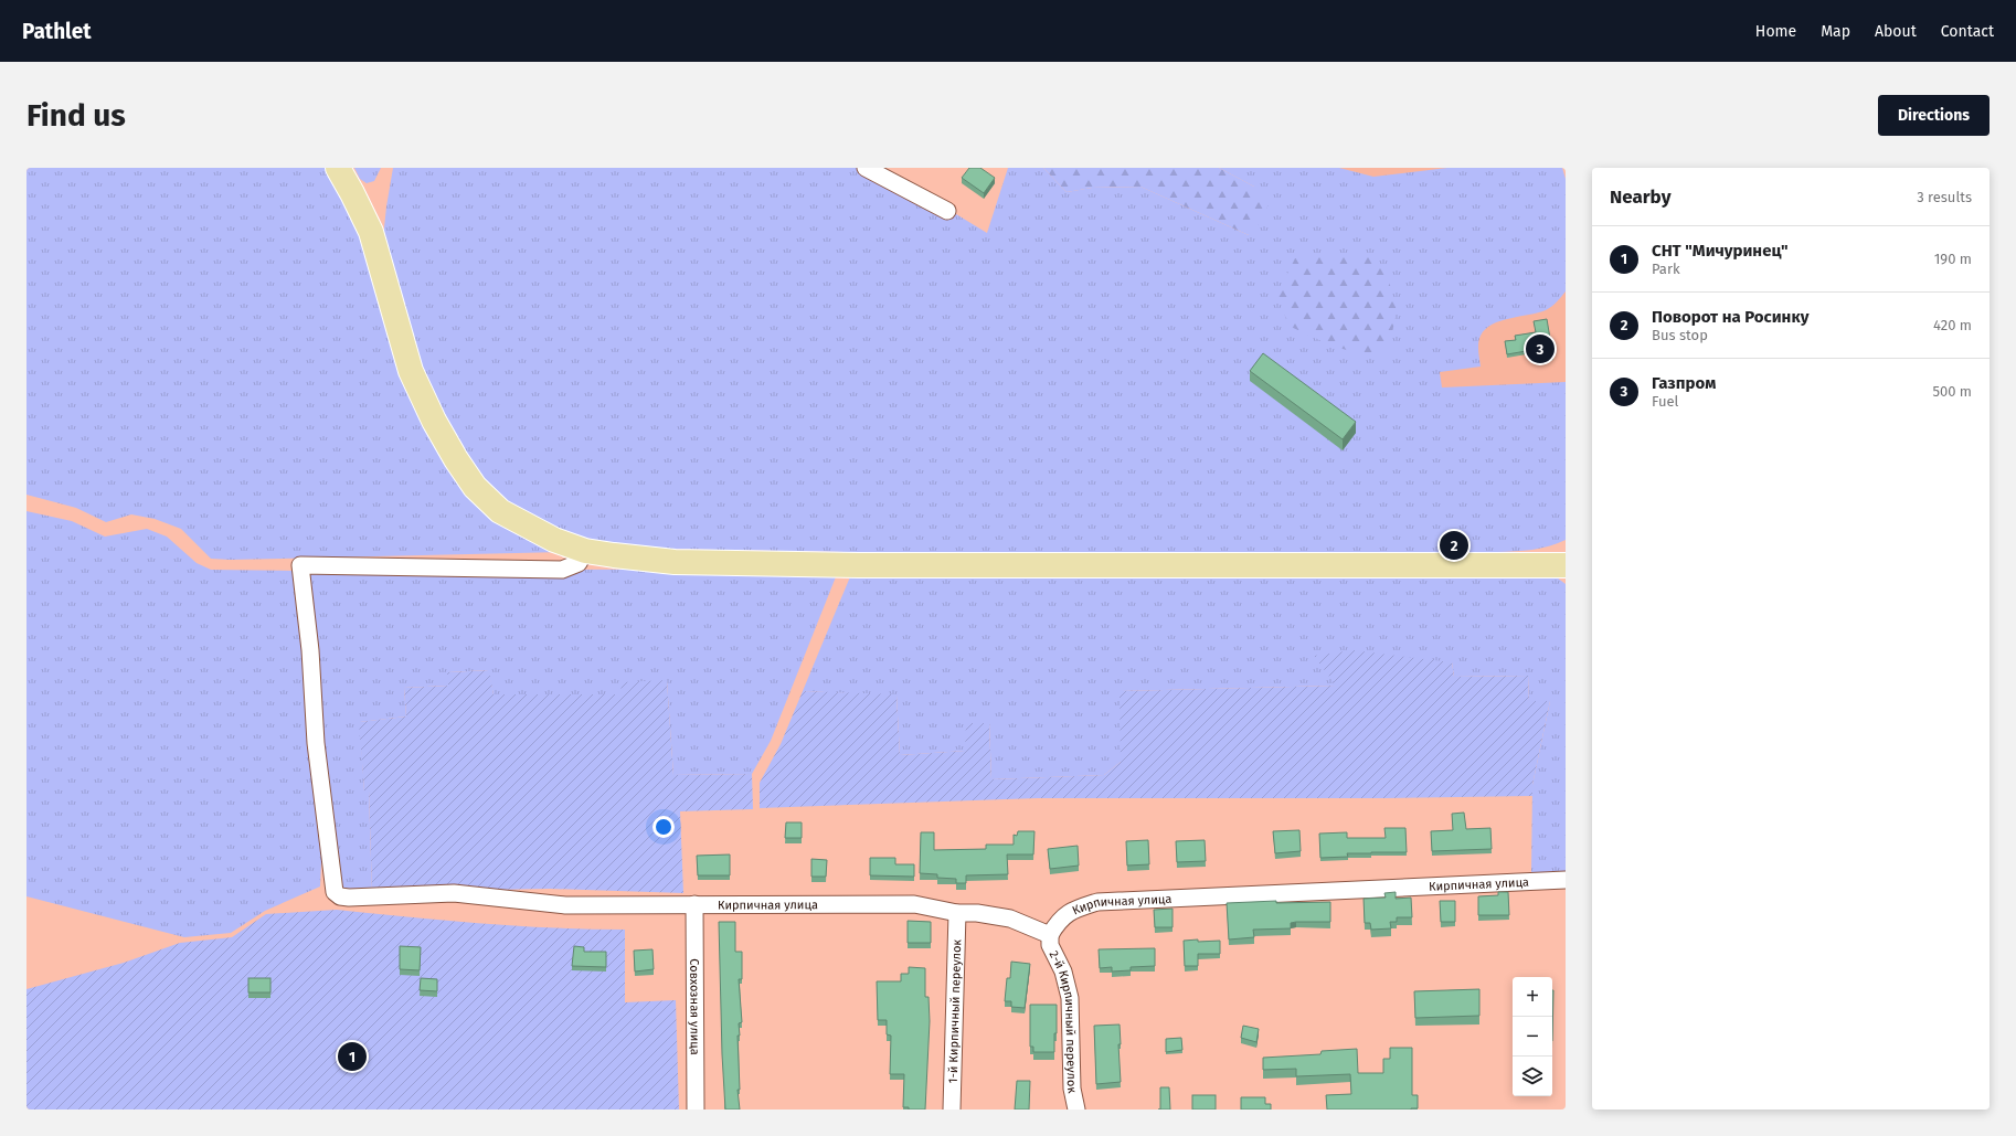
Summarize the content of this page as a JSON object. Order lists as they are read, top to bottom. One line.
{"streets":{"street":["Кирпичная улица","Совхозная улица","1-й Кирпичный переулок","2-й Кирпичный переулок"]},"crossings":[["Кирпичная улица","Совхозная улица"],["Кирпичная улица","1-й Кирпичный переулок"],["Кирпичная улица","2-й Кирпичный переулок"]],"page":{"header":"Pathlet","nav":["Home","Map","About","Contact"],"buttons":"Directions","title":"Find us","heading":["Nearby","3 results"],"list":[{"mark":"1","name":"СНТ \"Мичуринец\"","note":"Park","value":"190 m"},{"mark":"2","name":"Поворот на Росинку","note":"Bus stop","value":"420 m"},{"mark":"3","name":"Газпром","note":"Fuel","value":"500 m"}],"pins":["3","2","1"],"map_buttons":["+","−"]}}
